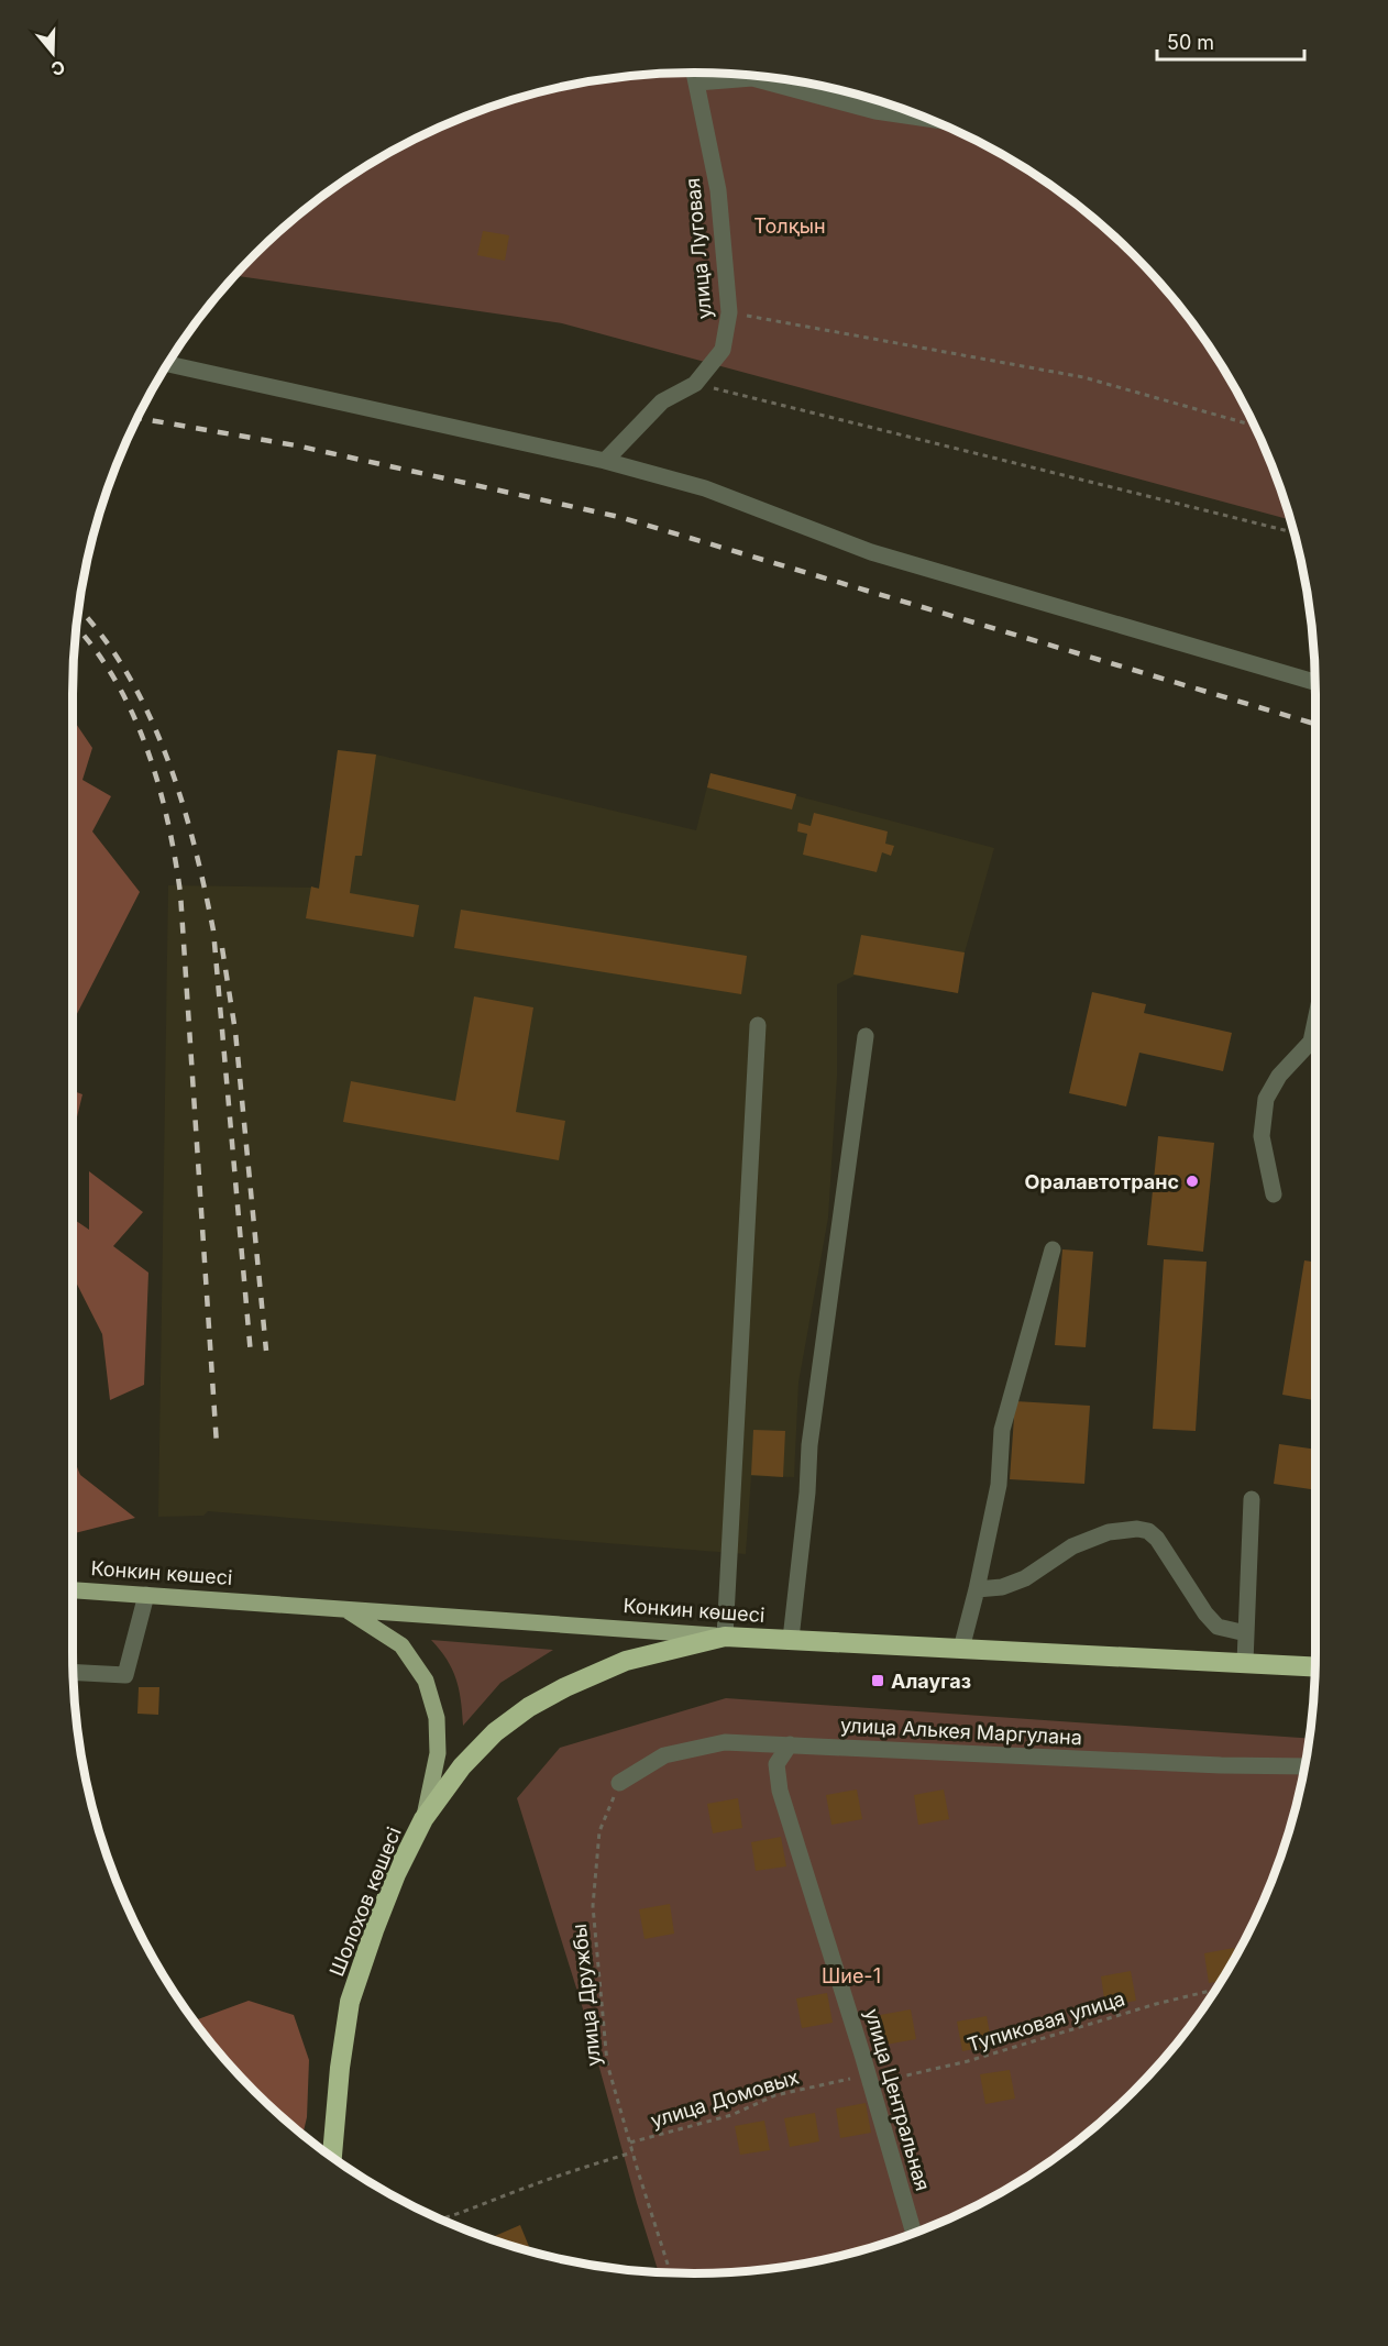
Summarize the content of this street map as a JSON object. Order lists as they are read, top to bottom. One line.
{"streets":{"highway":["Конкин көшесі","Шолохов көшесі"],"street":["улица Луговая","улица Алькея Маргулана","улица Центральная"],"path":["улица Дружбы","Тупиковая улица","улица Домовых"]},"crossings":[["Конкин көшесі","Шолохов көшесі"],["улица Алькея Маргулана","улица Дружбы"],["улица Алькея Маргулана","улица Центральная"],["улица Дружбы","улица Домовых"],["Тупиковая улица","улица Домовых"],["Тупиковая улица","улица Центральная"],["улица Домовых","улица Центральная"]],"parks":["Толқын","Шие-1"],"places":{"other":["Оралавтотранс"],"transit":["Алаугаз"]},"scale_bar":"50 m","north":"bottom"}
